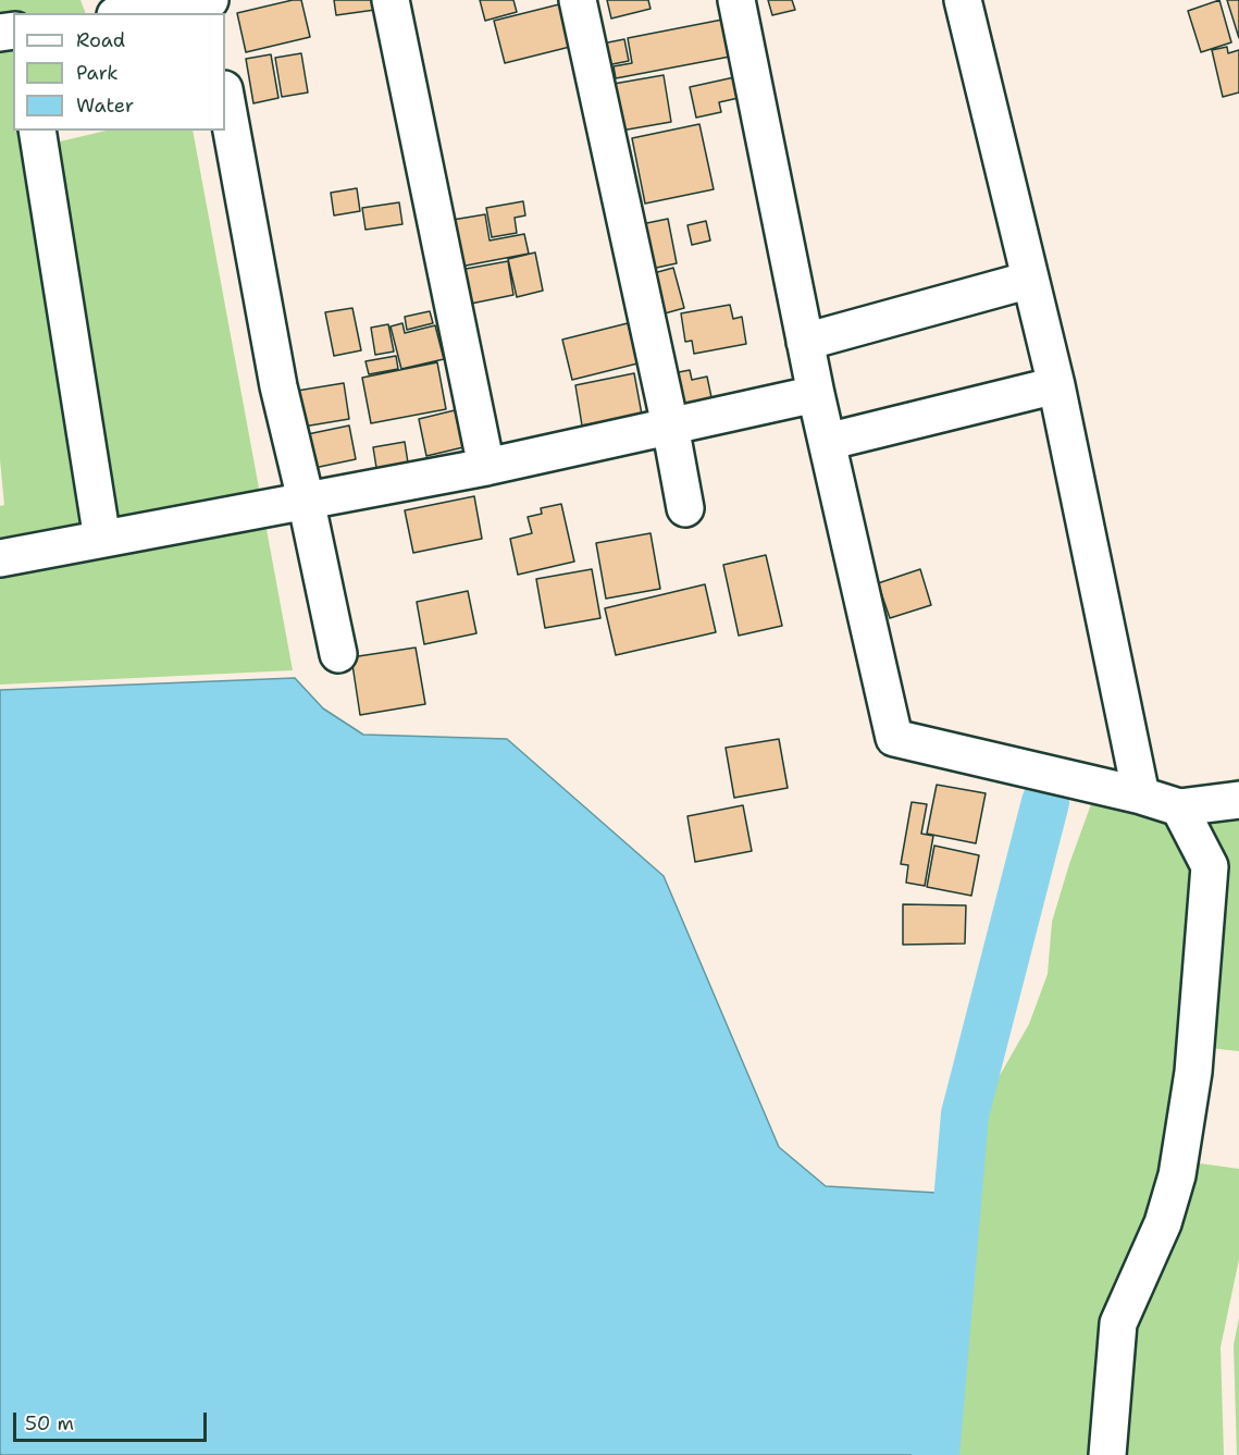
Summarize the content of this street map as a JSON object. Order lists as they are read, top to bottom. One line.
{"legend":["Road","Park","Water"],"scale_bar":"50 m"}
